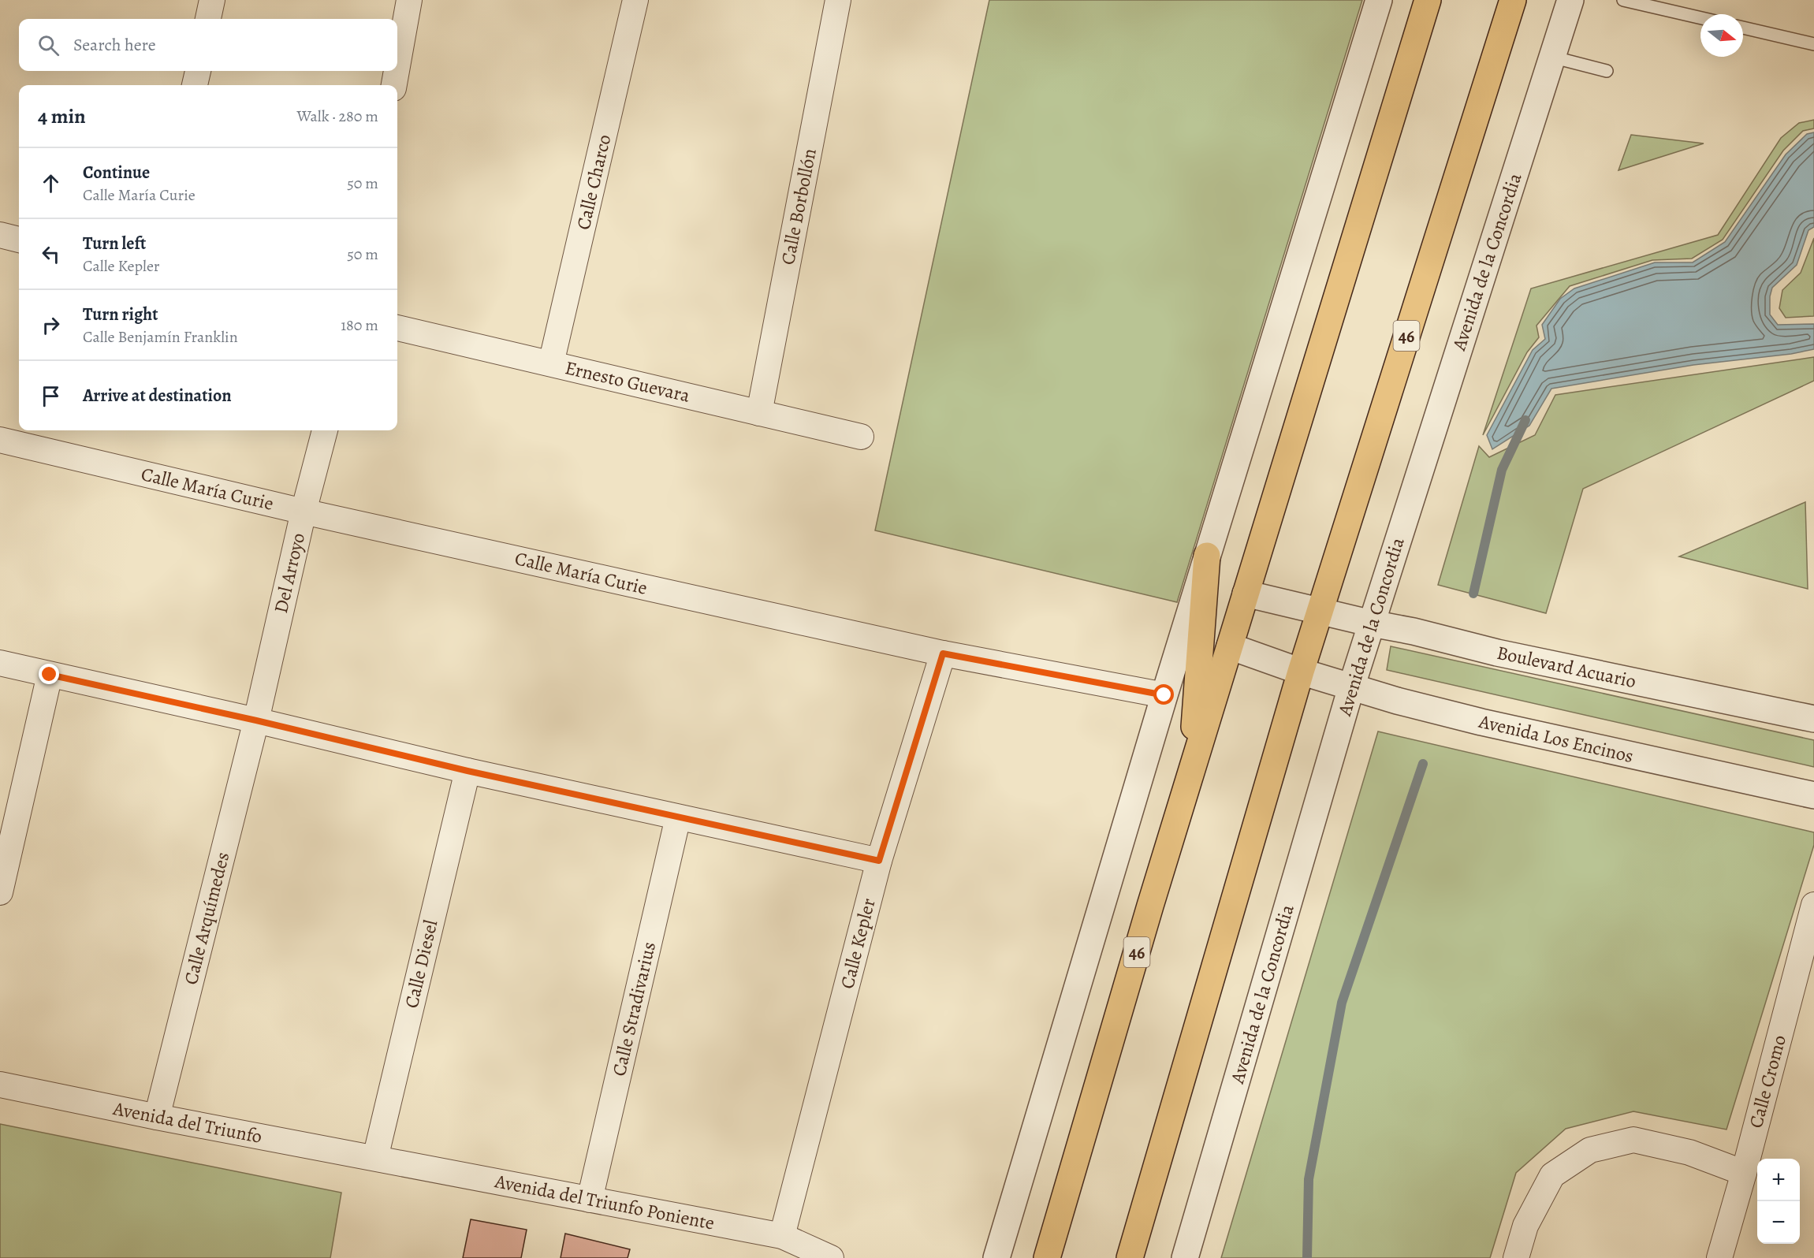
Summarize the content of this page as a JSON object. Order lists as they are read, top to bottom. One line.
{"streets":{"main road":["46"],"street":["Calle Charco","Calle Borbollón","Avenida de la Concordia","Ernesto Guevara","Calle María Curie","Del Arroyo","Boulevard Acuario","Avenida Los Encinos","Calle Arquímedes","Calle Kepler","Calle Diesel","Calle Stradivarius","Calle Cromo","Avenida del Triunfo","Avenida del Triunfo Poniente"]},"crossings":[["Calle Charco","Ernesto Guevara"],["Calle Borbollón","Ernesto Guevara"],["Avenida de la Concordia","Boulevard Acuario"],["Avenida de la Concordia","Avenida Los Encinos"],["46","Boulevard Acuario"],["46","Avenida Los Encinos"],["Calle María Curie","Del Arroyo"],["Calle María Curie","Calle Kepler"],["Del Arroyo","Calle Arquímedes"],["Calle Arquímedes","Avenida del Triunfo"],["Calle Kepler","Avenida del Triunfo Poniente"],["Calle Diesel","Avenida del Triunfo"],["Calle Diesel","Avenida del Triunfo Poniente"],["Calle Stradivarius","Avenida del Triunfo Poniente"],["Avenida del Triunfo","Avenida del Triunfo Poniente"]],"north":"right","page":{"search":"Search here","heading":["4 min","Walk · 280 m"],"list":[["Continue","Calle María Curie","50 m"],["Turn left","Calle Kepler","50 m"],["Turn right","Calle Benjamín Franklin","180 m"],"Arrive at destination"],"map_buttons":["+","−"]}}
